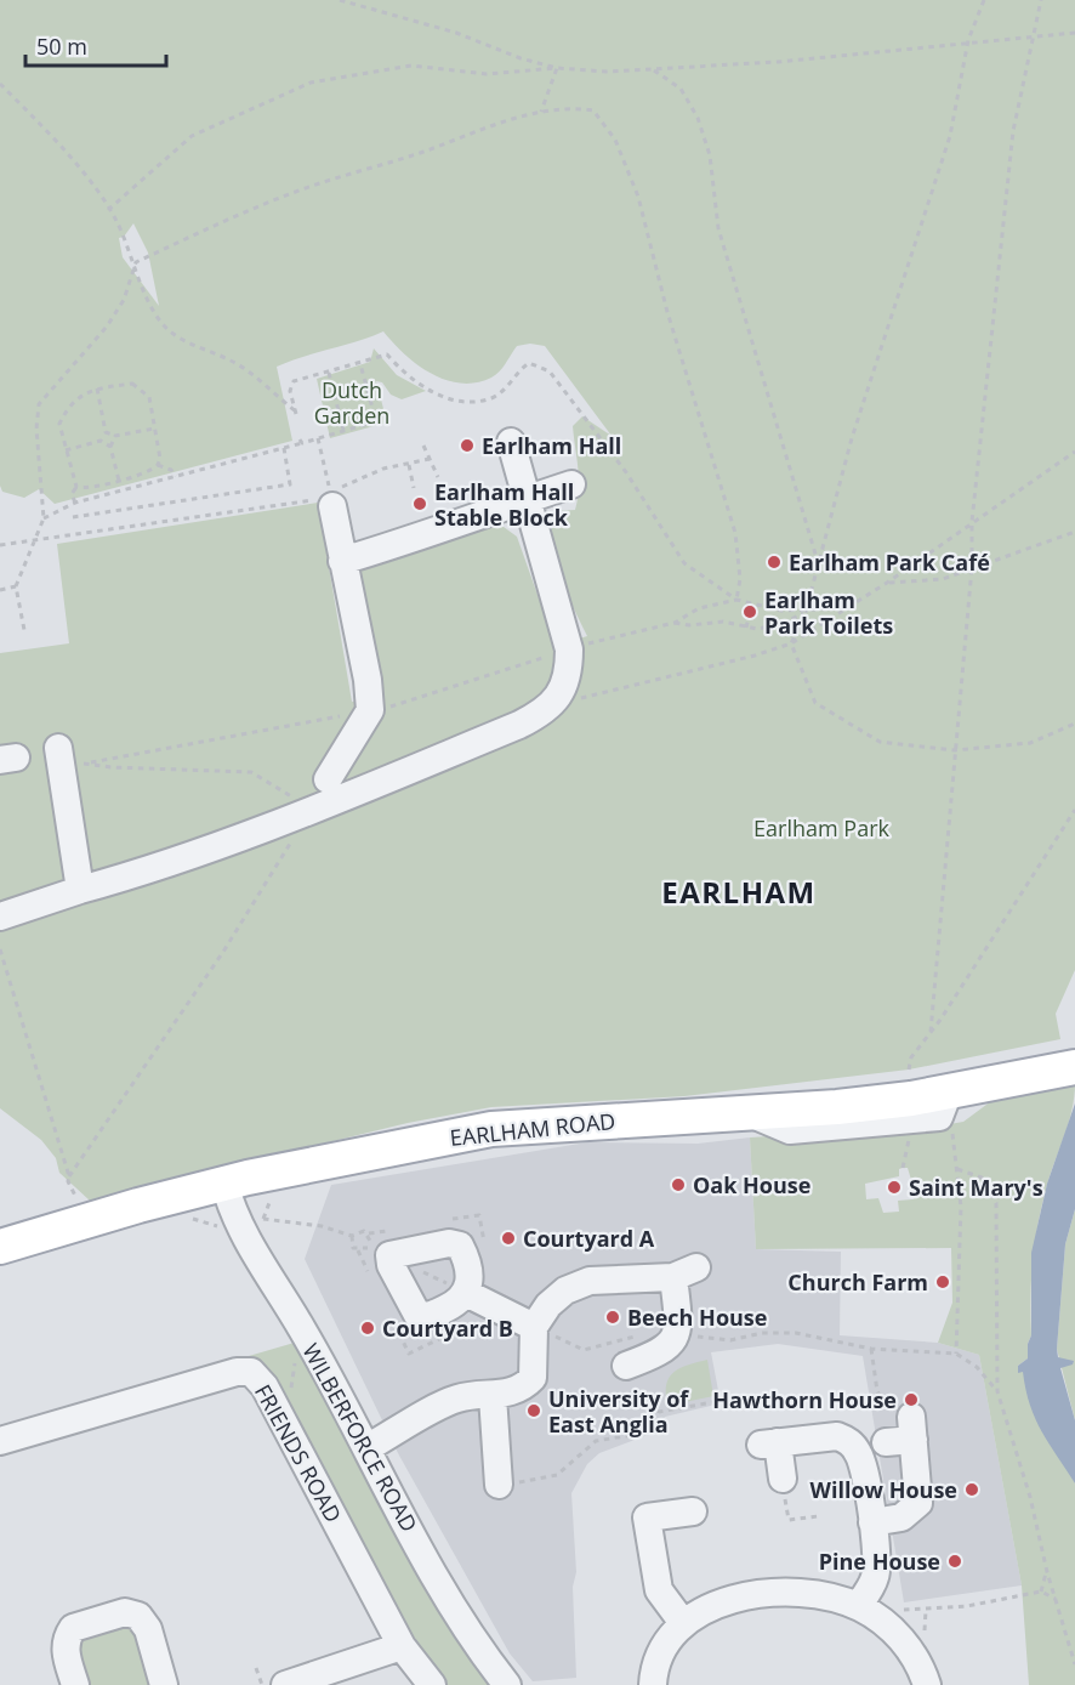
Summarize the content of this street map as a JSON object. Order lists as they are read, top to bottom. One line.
{"streets":{"main road":["EARLHAM ROAD"],"street":["WILBERFORCE ROAD","FRIENDS ROAD"]},"crossings":[["EARLHAM ROAD","WILBERFORCE ROAD"]],"districts":["EARLHAM"],"parks":["Dutch Garden","Earlham Park"],"places":["Earlham Hall","Earlham Hall Stable Block","Earlham Park Café","Earlham Park Toilets","Oak House","Saint Mary's","Courtyard A","Church Farm","Beech House","Courtyard B","Hawthorn House","University of East Anglia","Willow House","Pine House"],"scale_bar":"50 m"}
